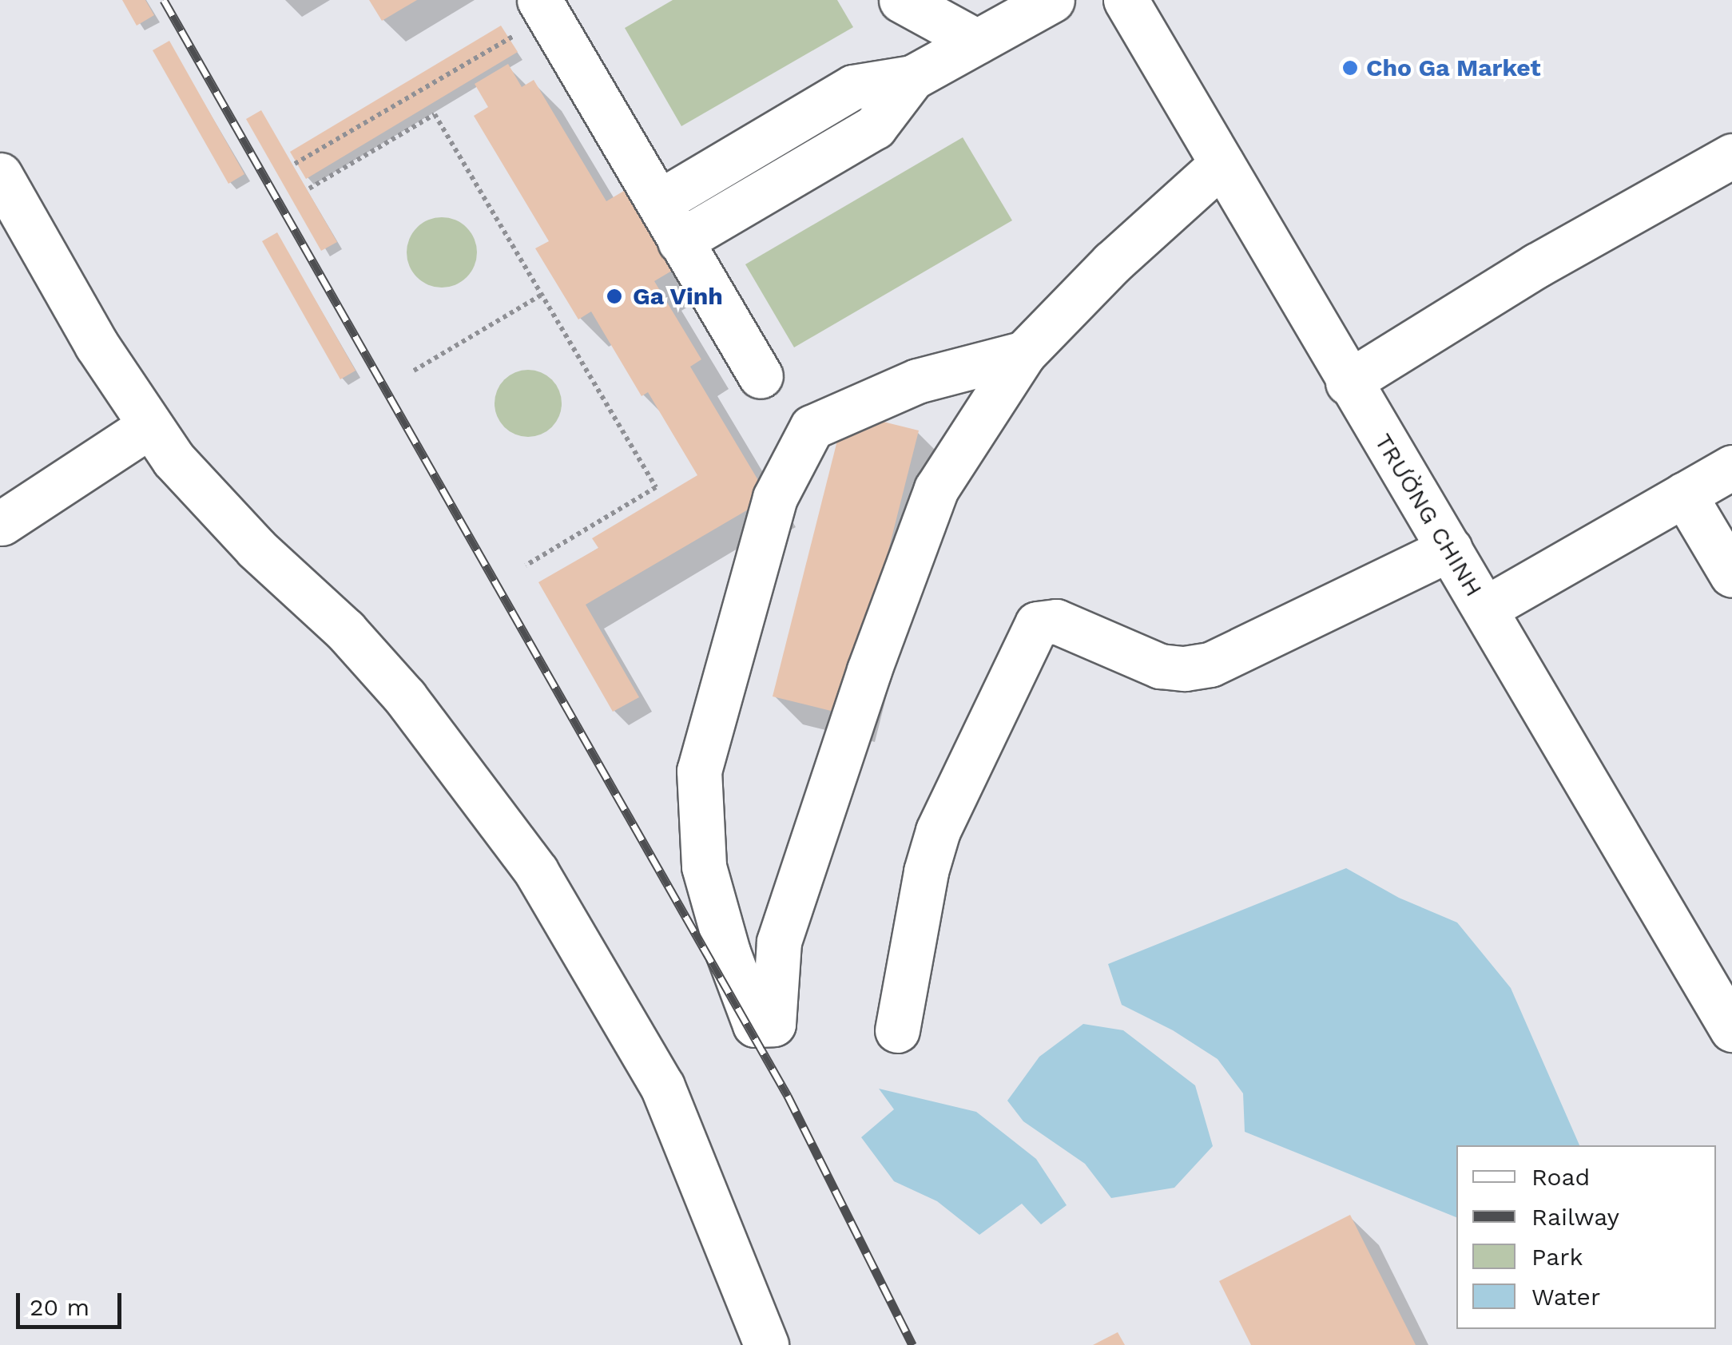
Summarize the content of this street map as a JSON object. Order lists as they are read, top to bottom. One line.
{"streets":{"street":["TRƯỜNG CHINH"]},"places":["Cho Ga Market","Ga Vinh"],"legend":["Road","Railway","Park","Water"],"scale_bar":"20 m"}
